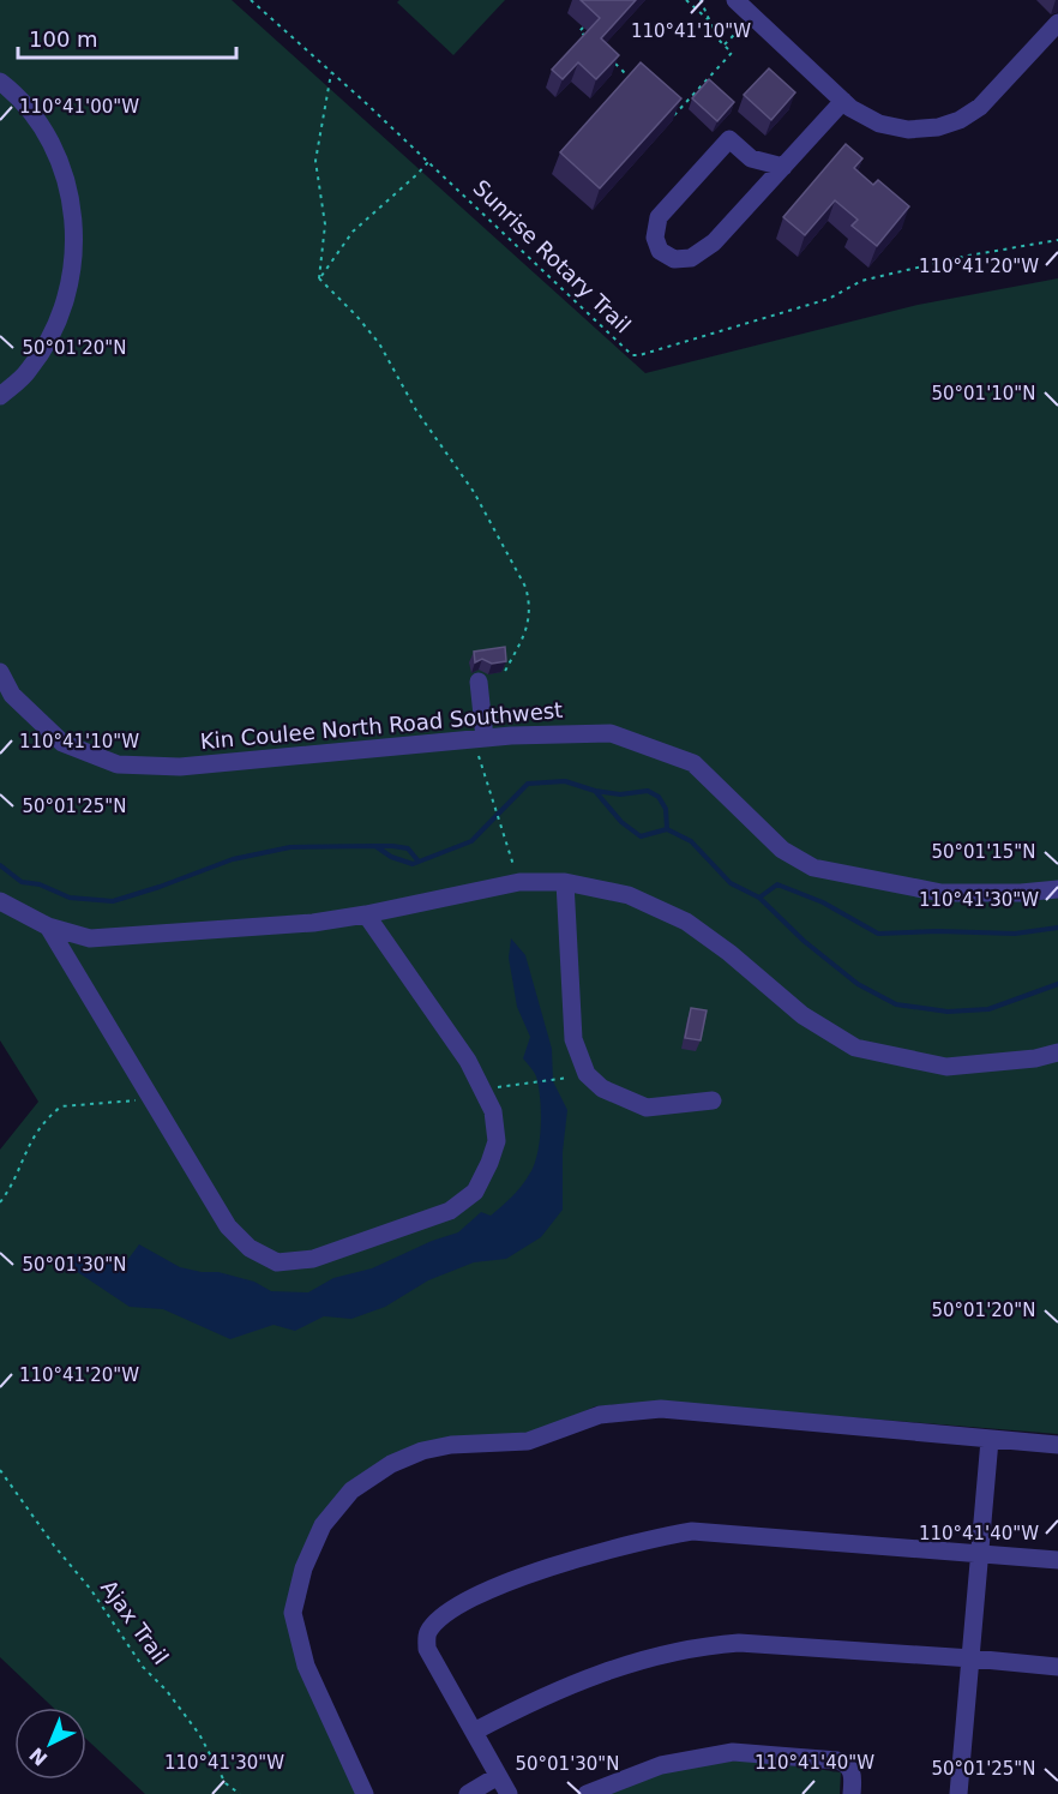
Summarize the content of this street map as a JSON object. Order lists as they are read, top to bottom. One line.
{"streets":{"street":["Kin Coulee North Road Southwest"],"path":["Sunrise Rotary Trail","Ajax Trail"]},"scale_bar":"100 m","north":"bottom left","coordinates":["110°41'10\"W","110°41'00\"W","110°41'20\"W","50°01'20\"N","50°01'10\"N","50°01'25\"N","50°01'15\"N","110°41'30\"W","50°01'30\"N","110°41'40\"W"]}
